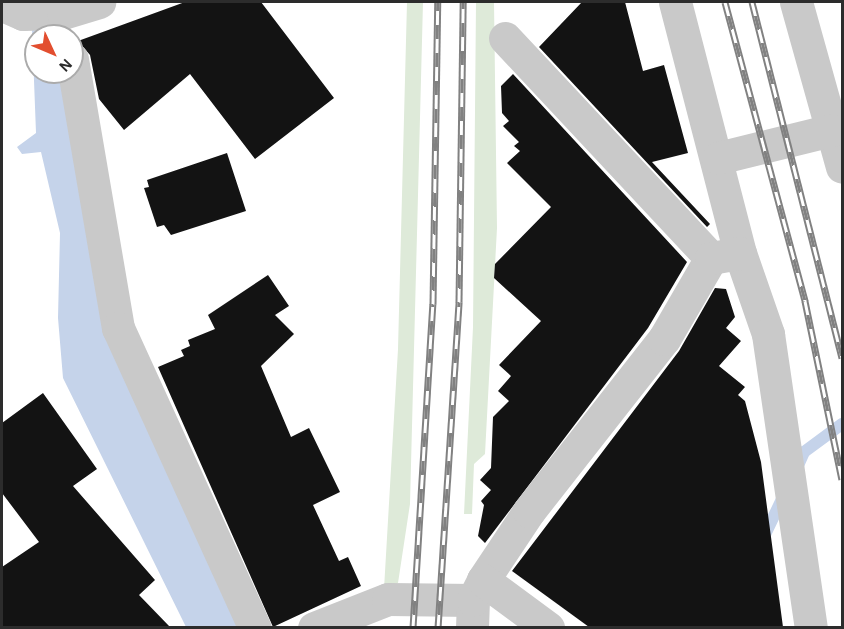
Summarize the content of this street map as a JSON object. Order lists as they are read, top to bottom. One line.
{"north":"bottom right"}
